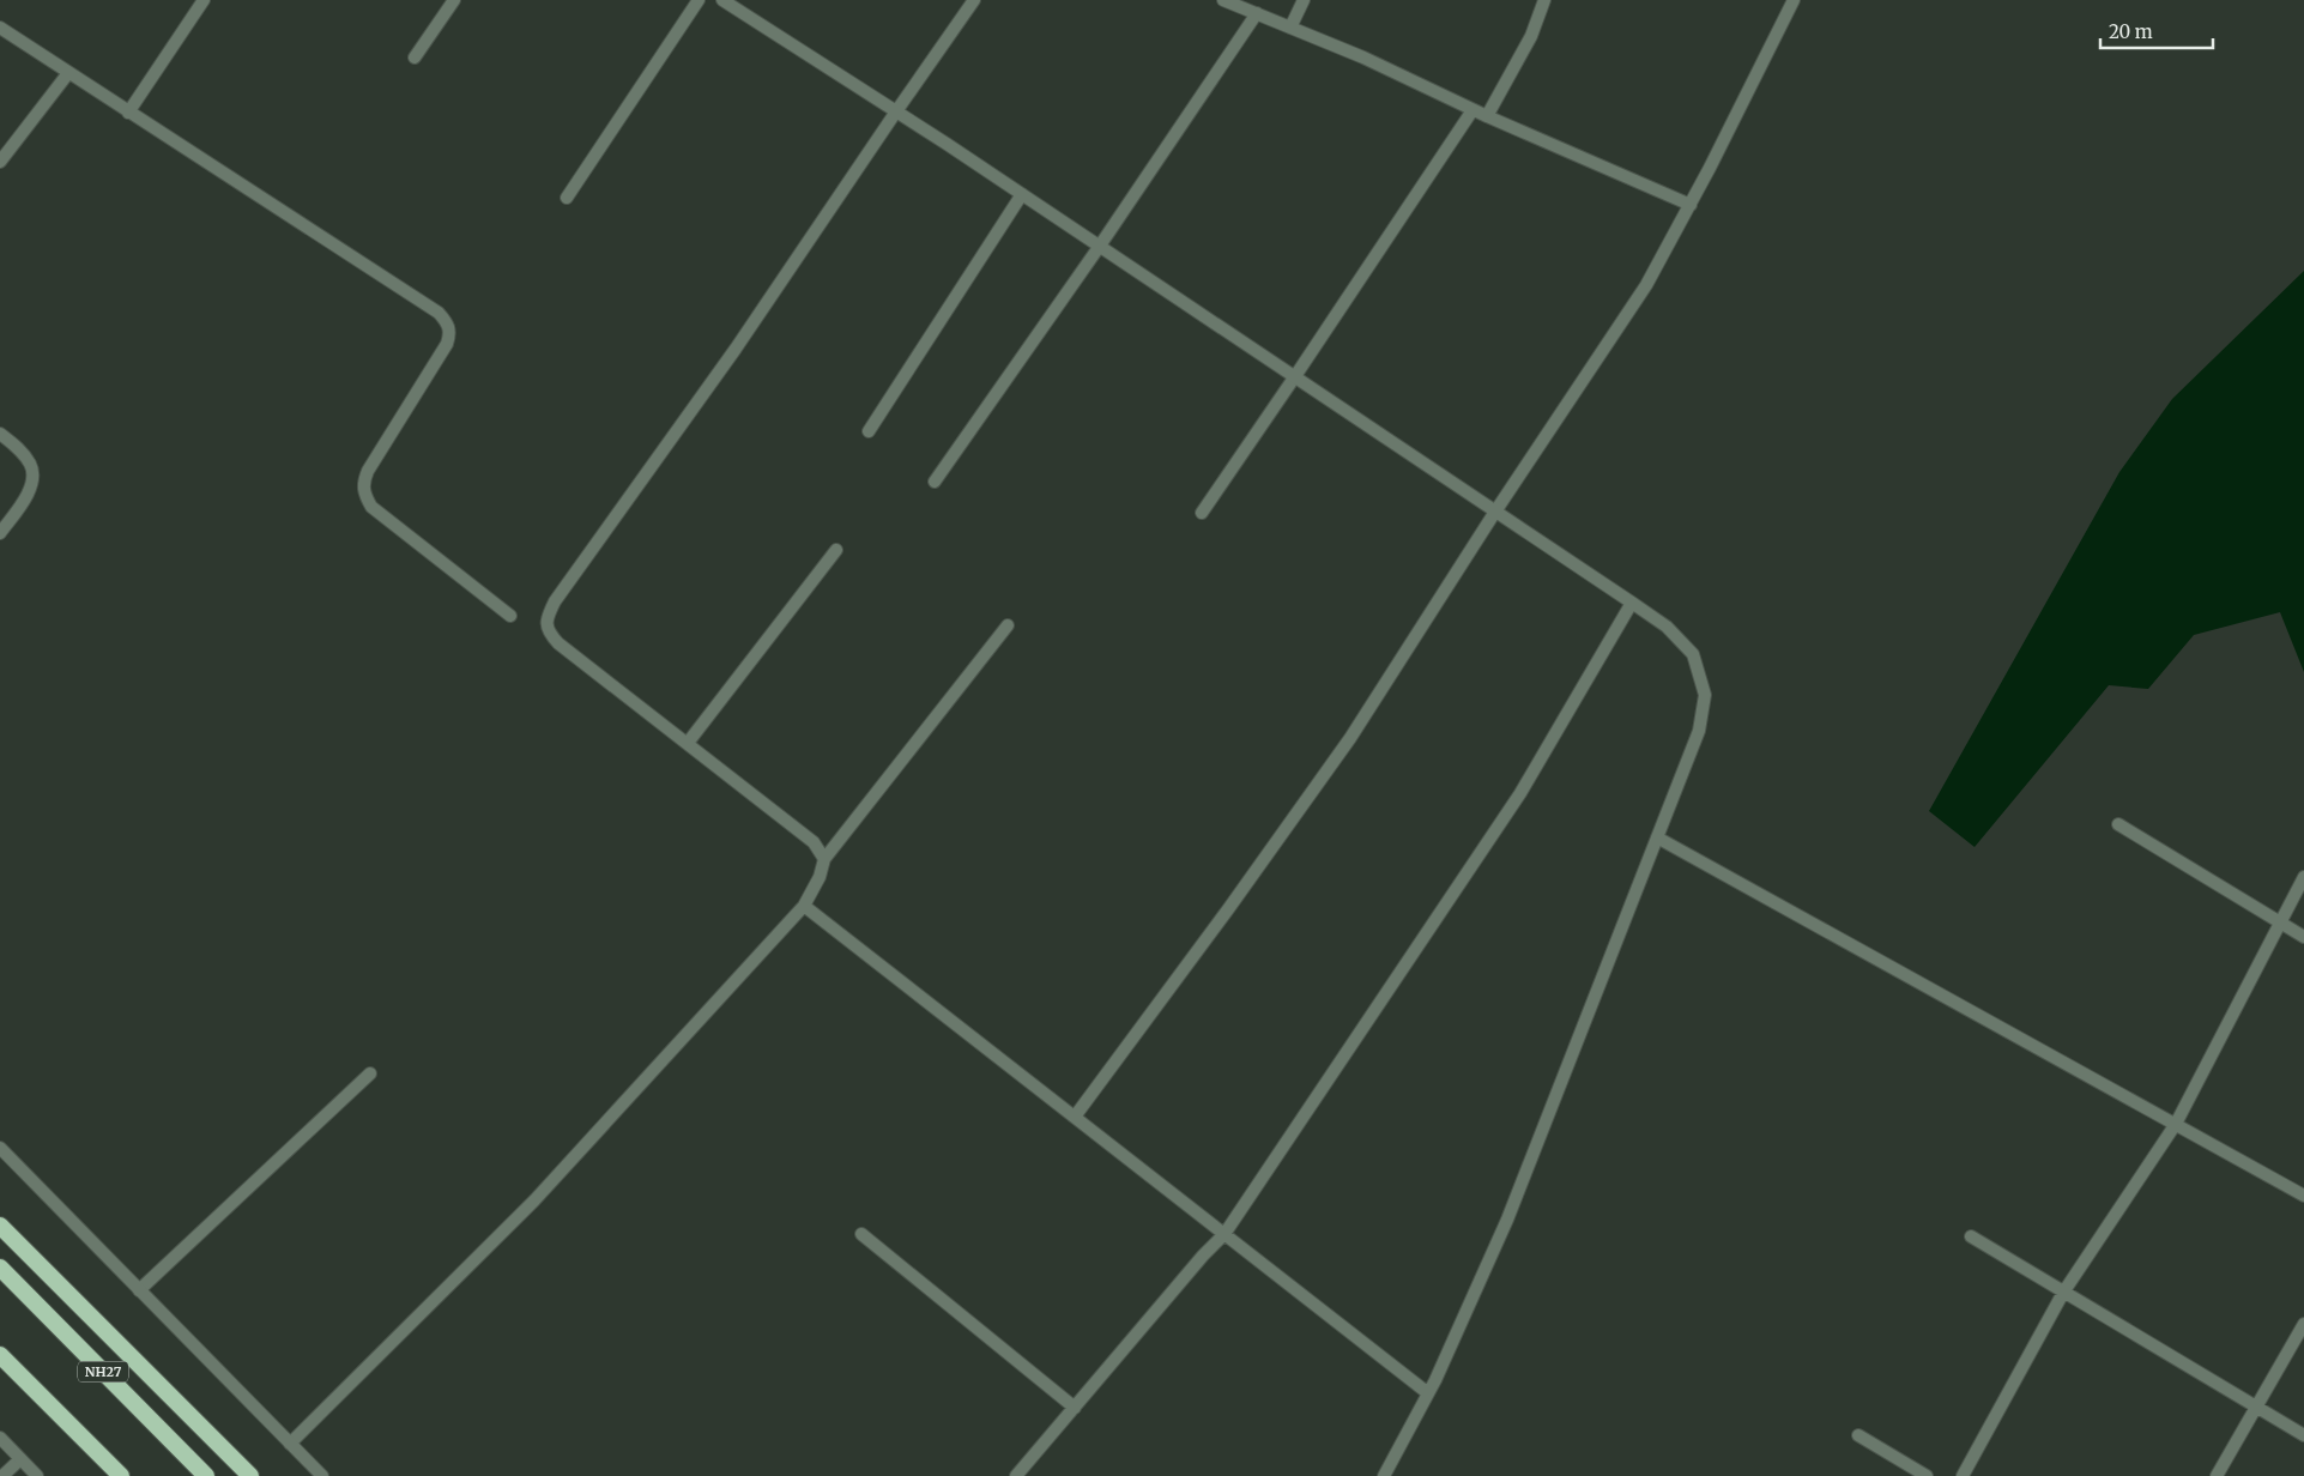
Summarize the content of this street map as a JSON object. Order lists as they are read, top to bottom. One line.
{"streets":{"highway":["NH27"]},"scale_bar":"20 m"}
